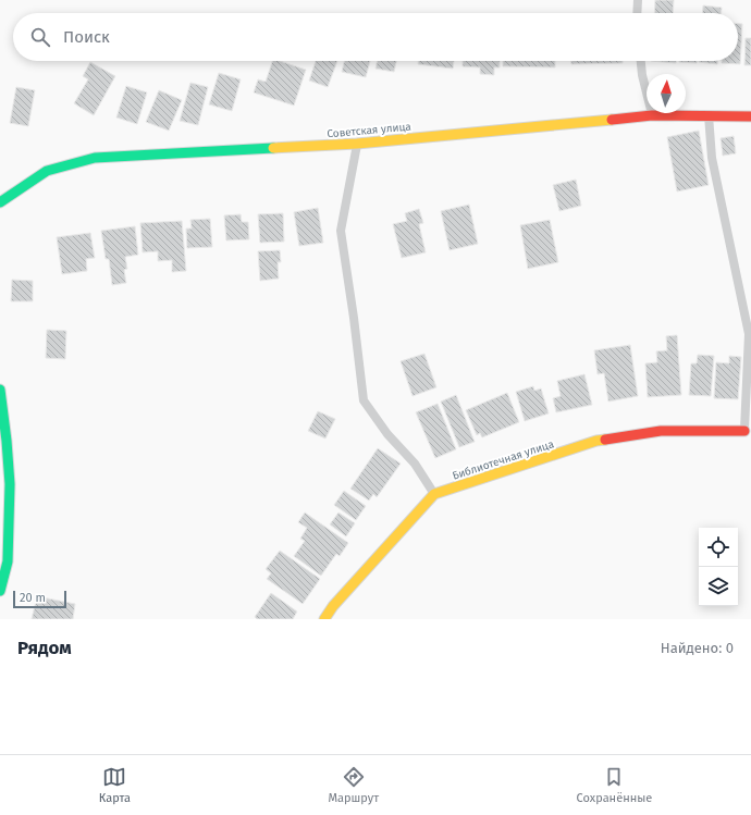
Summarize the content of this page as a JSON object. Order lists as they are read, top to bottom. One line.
{"streets":{"street":["Советская улица","Библиотечная улица"]},"scale_bar":"20 m","north":"top","page":{"search":"Поиск","scale":"20 m","heading":["Рядом","Найдено: 0"],"nav":["Карта","Маршрут","Сохранённые"]}}
